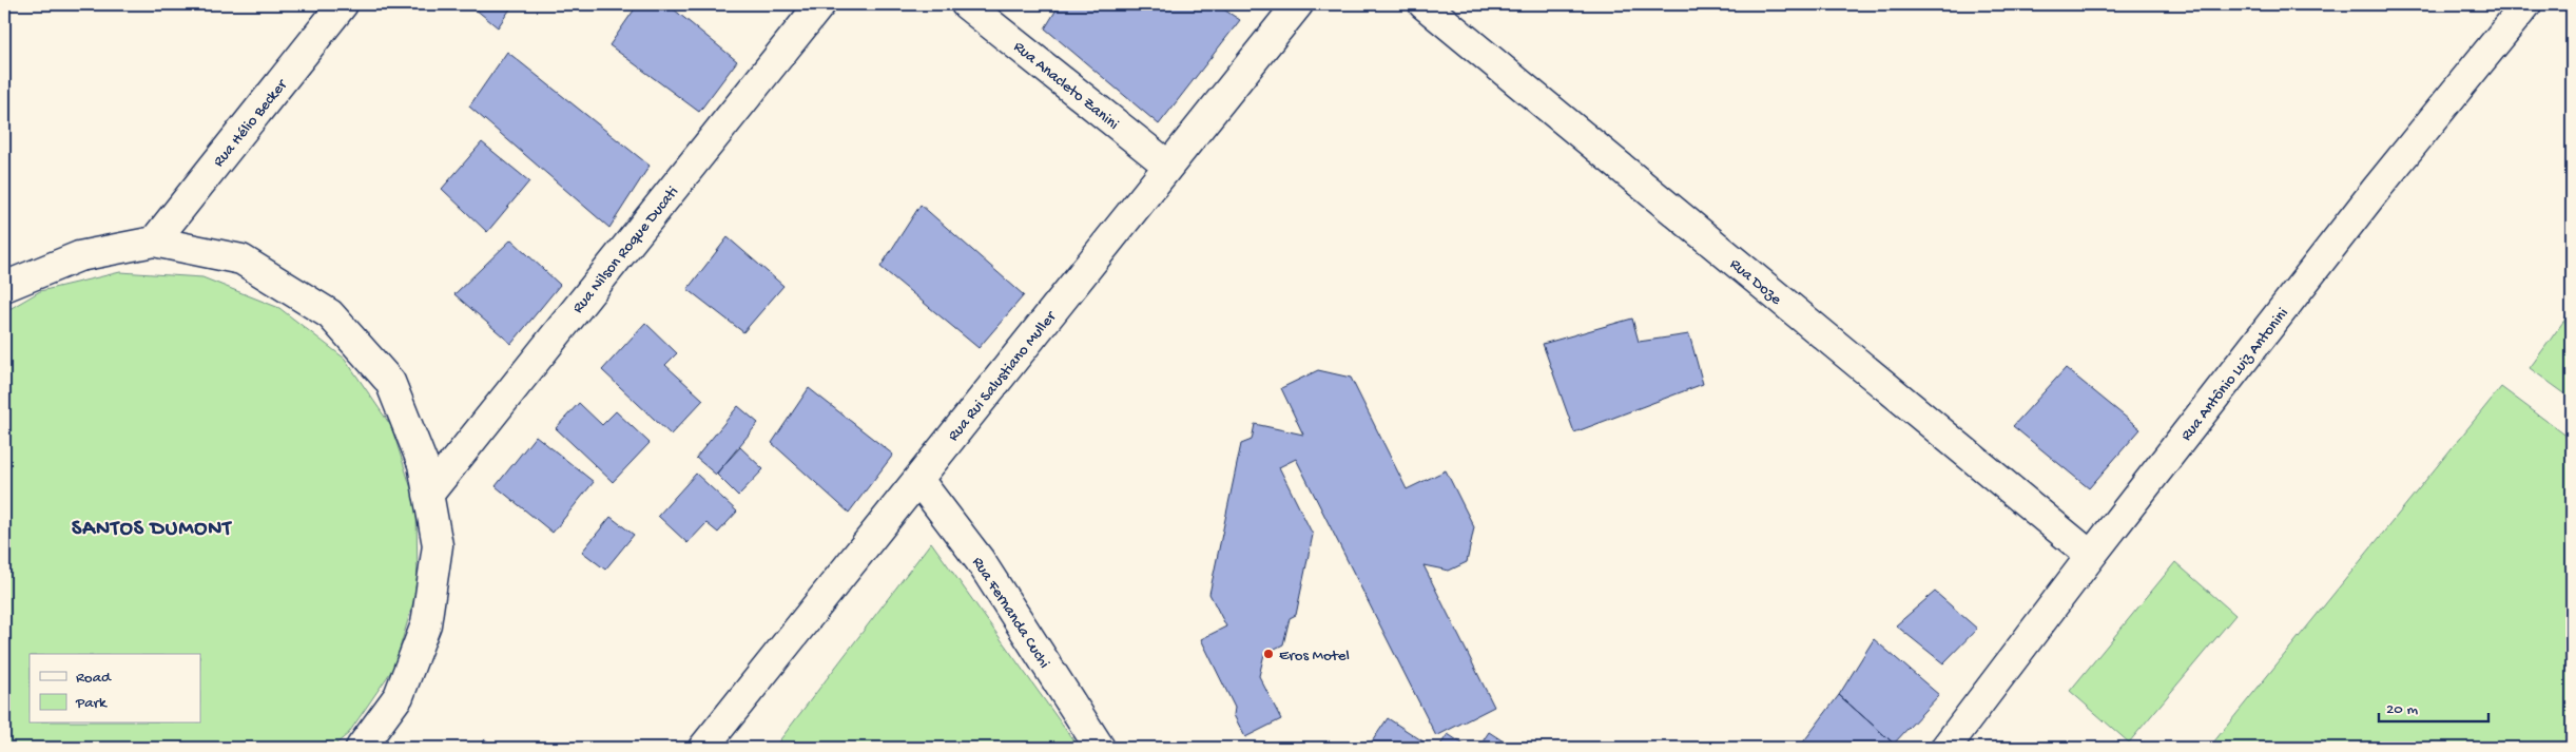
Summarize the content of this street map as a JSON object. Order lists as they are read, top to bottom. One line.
{"streets":{"street":["Rua Anacleto Zanini","Rua Hélio Becker","Rua Nilson Roque Ducati","Rua Doze","Rua Antônio Luiz Antonini","Rua Rui Salustiano Muller","Rua Fernanda Cuchi"]},"crossings":[["Rua Anacleto Zanini","Rua Rui Salustiano Muller"],["Rua Doze","Rua Antônio Luiz Antonini"],["Rua Rui Salustiano Muller","Rua Fernanda Cuchi"]],"districts":["SANTOS DUMONT"],"places":["Eros Motel"],"legend":["Road","Park"],"scale_bar":"20 m"}
